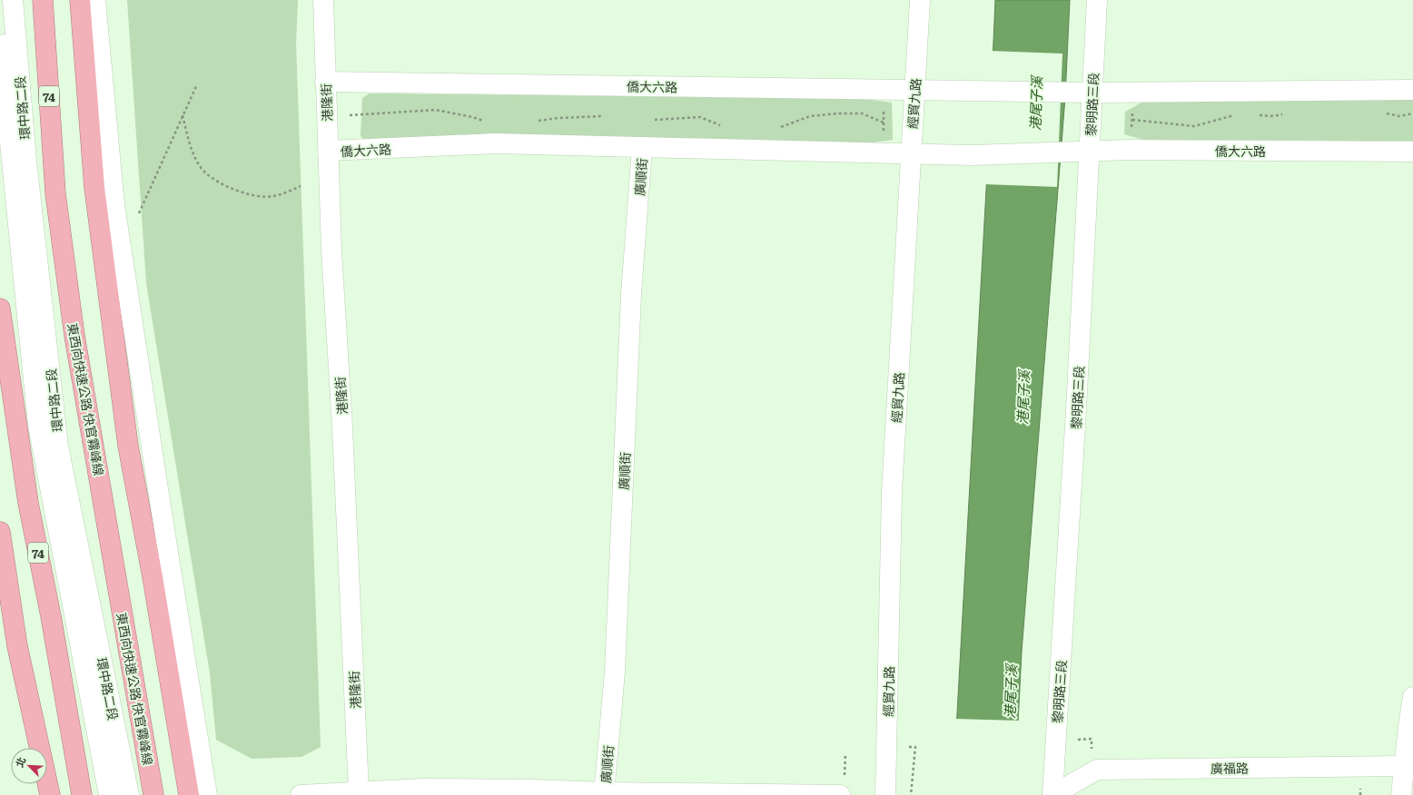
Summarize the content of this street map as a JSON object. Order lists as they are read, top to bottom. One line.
{"streets":{"highway":["74","東西向快速公路 快官霧峰線"],"street":["僑大六路","港隆街","經貿九路","黎明路三段","環中路二段","廣順街","廣福路"]},"crossings":[["僑大六路","港隆街"],["僑大六路","經貿九路"],["僑大六路","黎明路三段"],["僑大六路","廣順街"],["黎明路三段","廣福路"]],"water":["港尾子溪"],"north":"top left"}
